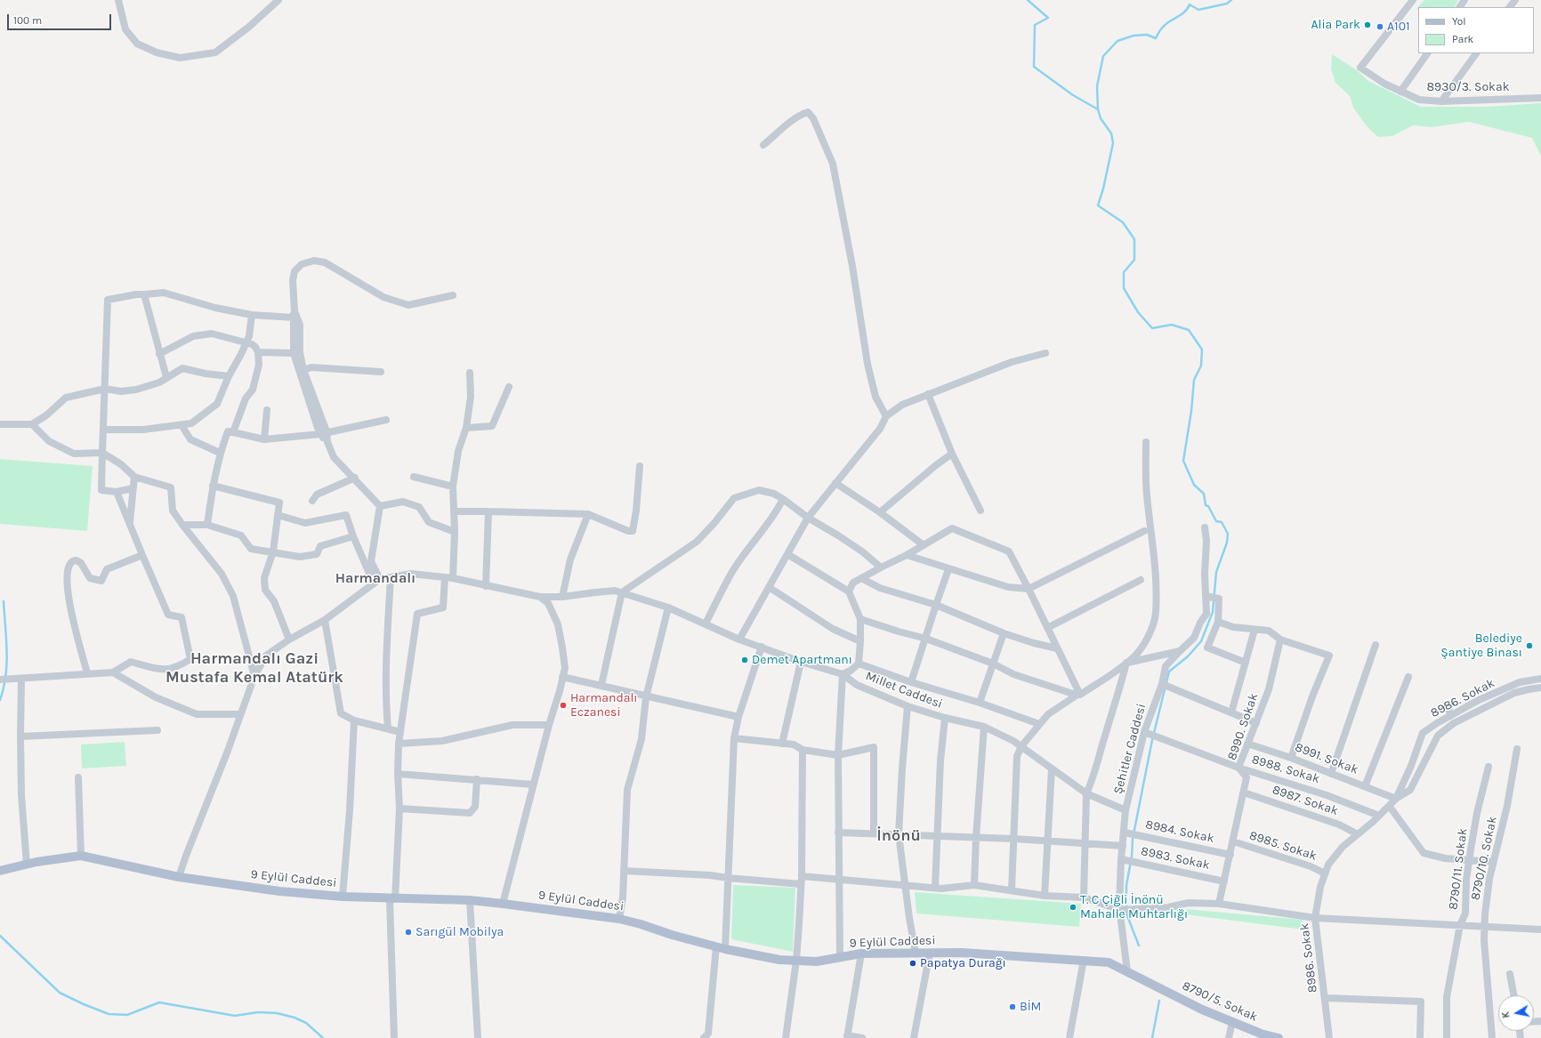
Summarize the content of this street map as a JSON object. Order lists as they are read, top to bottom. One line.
{"streets":{"main road":["9 Eylül Caddesi","8790/5. Sokak"],"street":["8930/3. Sokak","Millet Caddesi","8986. Sokak","8990. Sokak","Şehitler Caddesi","8991. Sokak","8988. Sokak","8987. Sokak","8984. Sokak","8985. Sokak","8983. Sokak","8790/10. Sokak","8790/11. Sokak"]},"crossings":[["Millet Caddesi","Şehitler Caddesi"],["Millet Caddesi","9 Eylül Caddesi"],["8986. Sokak","8991. Sokak"],["8986. Sokak","8988. Sokak"],["8986. Sokak","8987. Sokak"],["8986. Sokak","8985. Sokak"],["8990. Sokak","8991. Sokak"],["8990. Sokak","8988. Sokak"],["8990. Sokak","8987. Sokak"],["8990. Sokak","8984. Sokak"],["8990. Sokak","8985. Sokak"],["8990. Sokak","8983. Sokak"],["Şehitler Caddesi","8988. Sokak"],["Şehitler Caddesi","8984. Sokak"],["Şehitler Caddesi","8983. Sokak"],["Şehitler Caddesi","9 Eylül Caddesi"],["9 Eylül Caddesi","8790/5. Sokak"]],"districts":["Harmandalı","Harmandalı Gazi Mustafa Kemal Atatürk","İnönü"],"places":["Alia Park","A101","Belediye Şantiye Binası","Demet Apartmanı","Harmandalı Eczanesi","T. C Çiğli İnönü Mahalle Muhtarlığı","Sarıgül Mobilya","Papatya Durağı","BİM"],"legend":["Yol","Park"],"scale_bar":"100 m","north":"left"}
